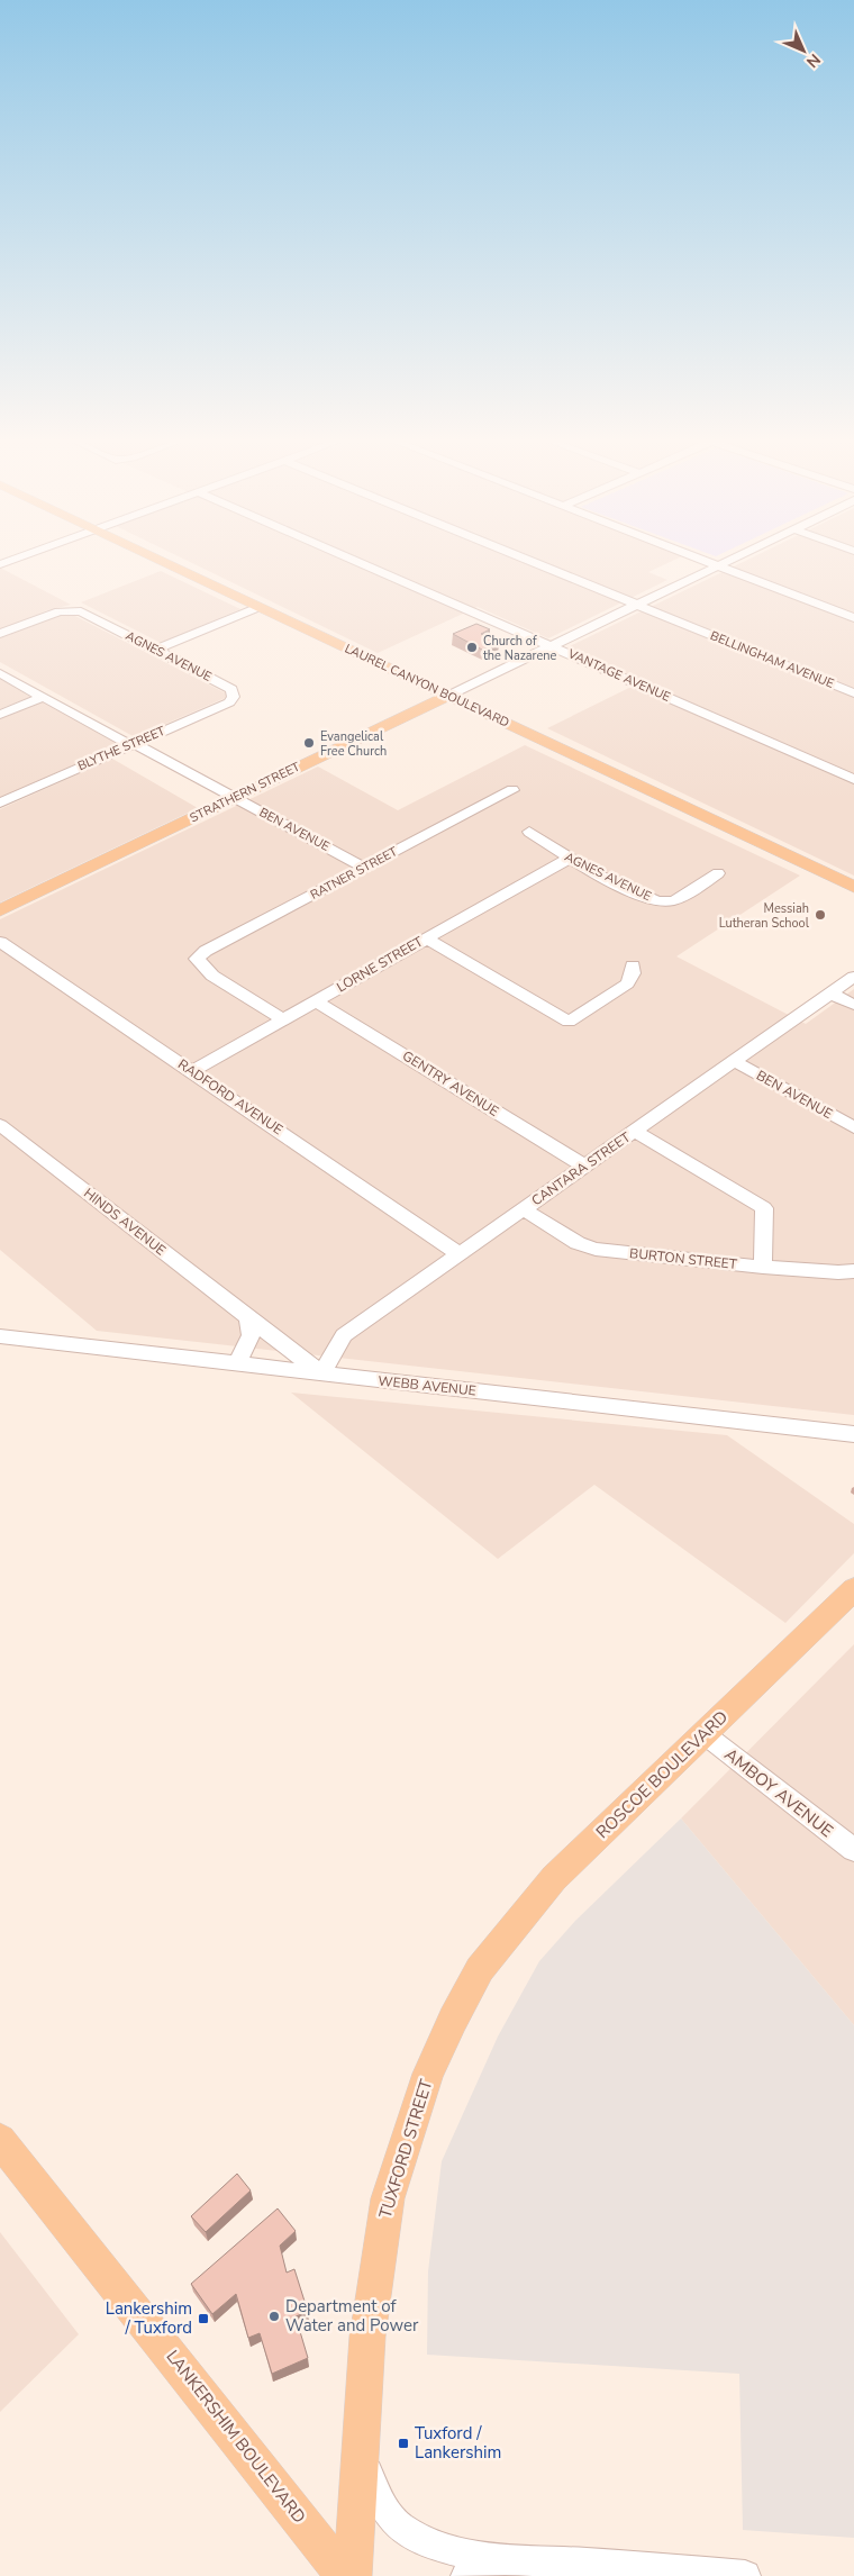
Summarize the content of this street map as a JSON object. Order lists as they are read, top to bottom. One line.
{"streets":{"main road":["LAUREL CANYON BOULEVARD","STRATHERN STREET","ROSCOE BOULEVARD","TUXFORD STREET","LANKERSHIM BOULEVARD"],"street":["AGNES AVENUE","BELLINGHAM AVENUE","VANTAGE AVENUE","BLYTHE STREET","BEN AVENUE","RATNER STREET","LORNE STREET","GENTRY AVENUE","RADFORD AVENUE","CANTARA STREET","HINDS AVENUE","BURTON STREET","WEBB AVENUE","AMBOY AVENUE"]},"crossings":[["AGNES AVENUE","BLYTHE STREET"],["AGNES AVENUE","LORNE STREET"],["BELLINGHAM AVENUE","STRATHERN STREET"],["VANTAGE AVENUE","STRATHERN STREET"],["LAUREL CANYON BOULEVARD","STRATHERN STREET"],["BLYTHE STREET","BEN AVENUE"],["STRATHERN STREET","BEN AVENUE"],["BEN AVENUE","RATNER STREET"],["BEN AVENUE","CANTARA STREET"],["RATNER STREET","LORNE STREET"],["LORNE STREET","GENTRY AVENUE"],["LORNE STREET","RADFORD AVENUE"],["GENTRY AVENUE","CANTARA STREET"],["RADFORD AVENUE","CANTARA STREET"],["CANTARA STREET","HINDS AVENUE"],["CANTARA STREET","BURTON STREET"],["CANTARA STREET","WEBB AVENUE"],["HINDS AVENUE","WEBB AVENUE"],["ROSCOE BOULEVARD","AMBOY AVENUE"],["ROSCOE BOULEVARD","TUXFORD STREET"]],"places":{"other":["Church of the Nazarene","Evangelical Free Church","Messiah Lutheran School","Department of Water and Power"],"transit":["Lankershim / Tuxford","Tuxford / Lankershim"]},"north":"bottom right"}
